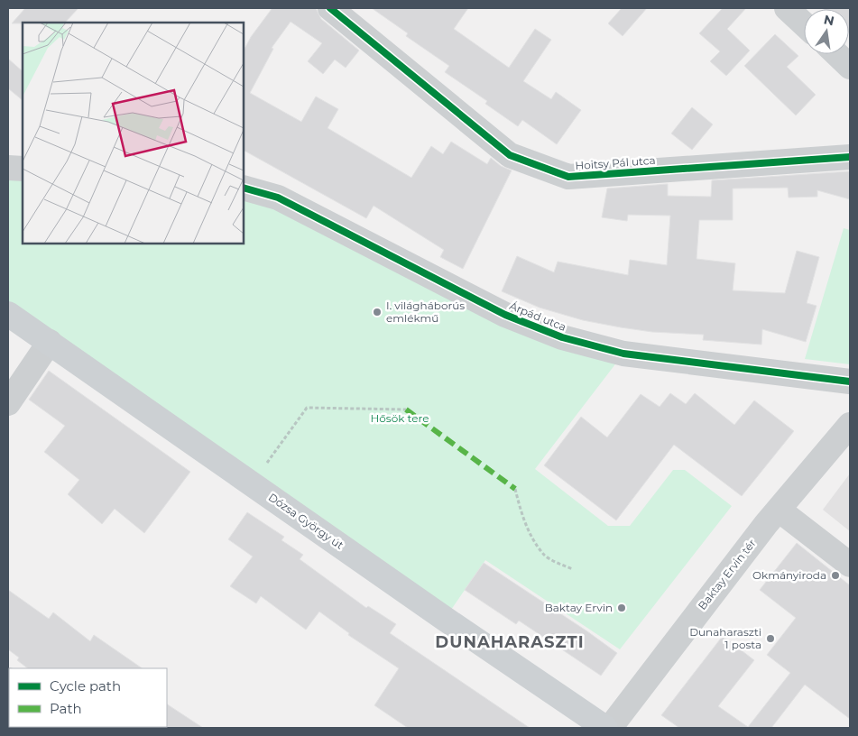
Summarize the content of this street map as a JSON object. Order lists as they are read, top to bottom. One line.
{"streets":{"main road":["Dózsa György út"],"street":["Hoitsy Pál utca","Árpád utca","Baktay Ervin tér"]},"districts":["DUNAHARASZTI"],"parks":["Hősök tere"],"places":["I. világháborús emlékmű","Okmányiroda","Baktay Ervin","Dunaharaszti 1 posta"],"legend":["Cycle path","Path"],"north":"top"}
